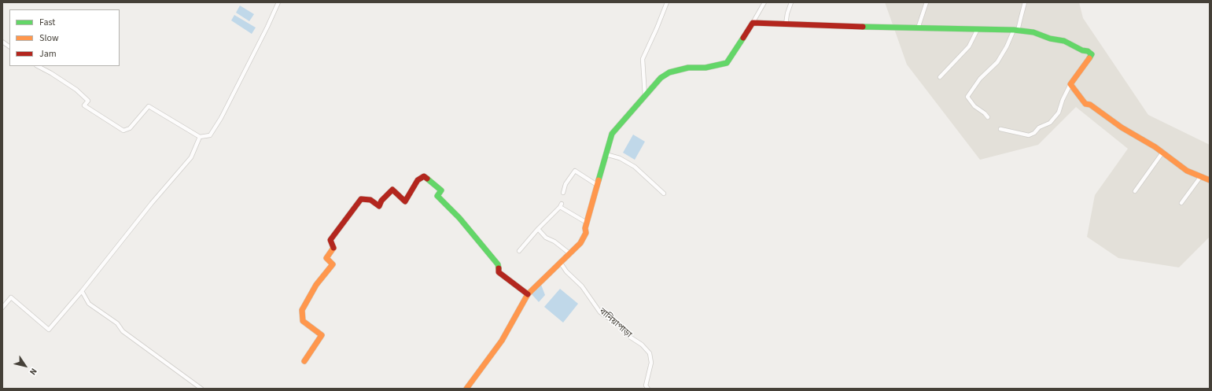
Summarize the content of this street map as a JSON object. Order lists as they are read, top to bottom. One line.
{"streets":{"street":["বানিয়াপাড়া"]},"legend":["Fast","Slow","Jam"],"north":"bottom right"}
